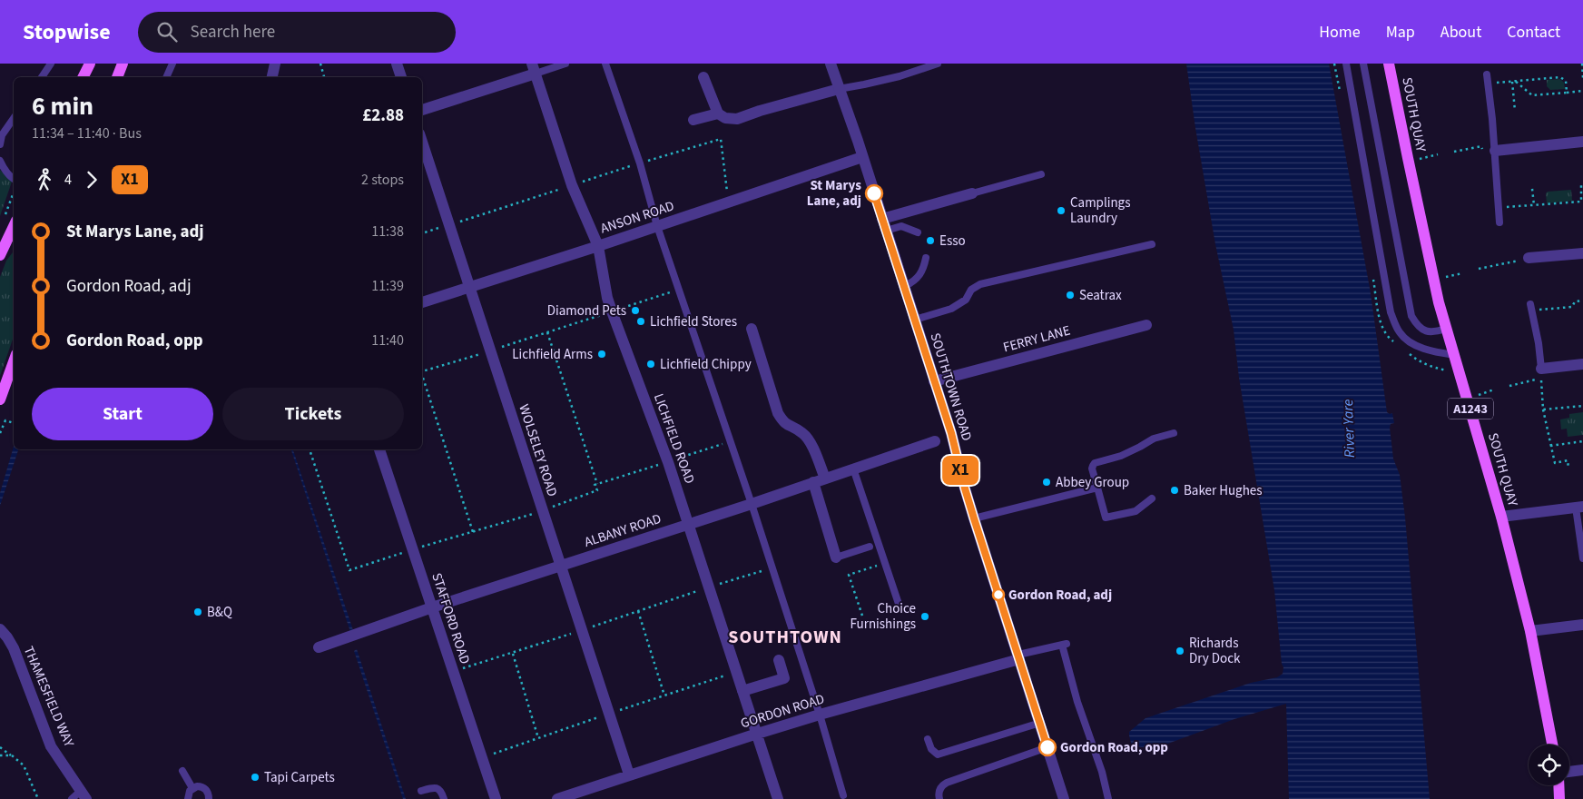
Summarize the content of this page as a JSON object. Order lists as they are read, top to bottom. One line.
{"streets":{"main road":["SOUTH QUAY","A1243"],"street":["ANSON ROAD","FERRY LANE","SOUTHTOWN ROAD","LICHFIELD ROAD","WOLSELEY ROAD","ALBANY ROAD","STAFFORD ROAD","THAMESFIELD WAY","GORDON ROAD"]},"crossings":[["ANSON ROAD","SOUTHTOWN ROAD"],["ANSON ROAD","LICHFIELD ROAD"],["ANSON ROAD","WOLSELEY ROAD"],["FERRY LANE","SOUTHTOWN ROAD"],["SOUTHTOWN ROAD","GORDON ROAD"],["LICHFIELD ROAD","ALBANY ROAD"],["LICHFIELD ROAD","GORDON ROAD"],["WOLSELEY ROAD","ALBANY ROAD"],["WOLSELEY ROAD","GORDON ROAD"],["ALBANY ROAD","STAFFORD ROAD"]],"districts":["SOUTHTOWN"],"water":["River Yare"],"places":["St Marys Lane, adj","Camplings Laundry","Esso","Seatrax","Diamond Pets","Lichfield Stores","Lichfield Arms","Lichfield Chippy","Abbey Group","Baker Hughes","Gordon Road, adj","B&Q","Choice Furnishings","Richards Dry Dock","Gordon Road, opp","Tapi Carpets"],"lines":["bus line X1"],"page":{"header":"Stopwise","search":"Search here","nav":["Home","Map","About","Contact"],"on_map":"X1","heading":["6 min","11:34 – 11:40 · Bus","£2.88"],"legs":["4","X1","2 stops"],"list":[{"name":"St Marys Lane, adj","value":"11:38"},{"name":"Gordon Road, adj","value":"11:39"},{"name":"Gordon Road, opp","value":"11:40"}],"buttons":["Start","Tickets"]}}
